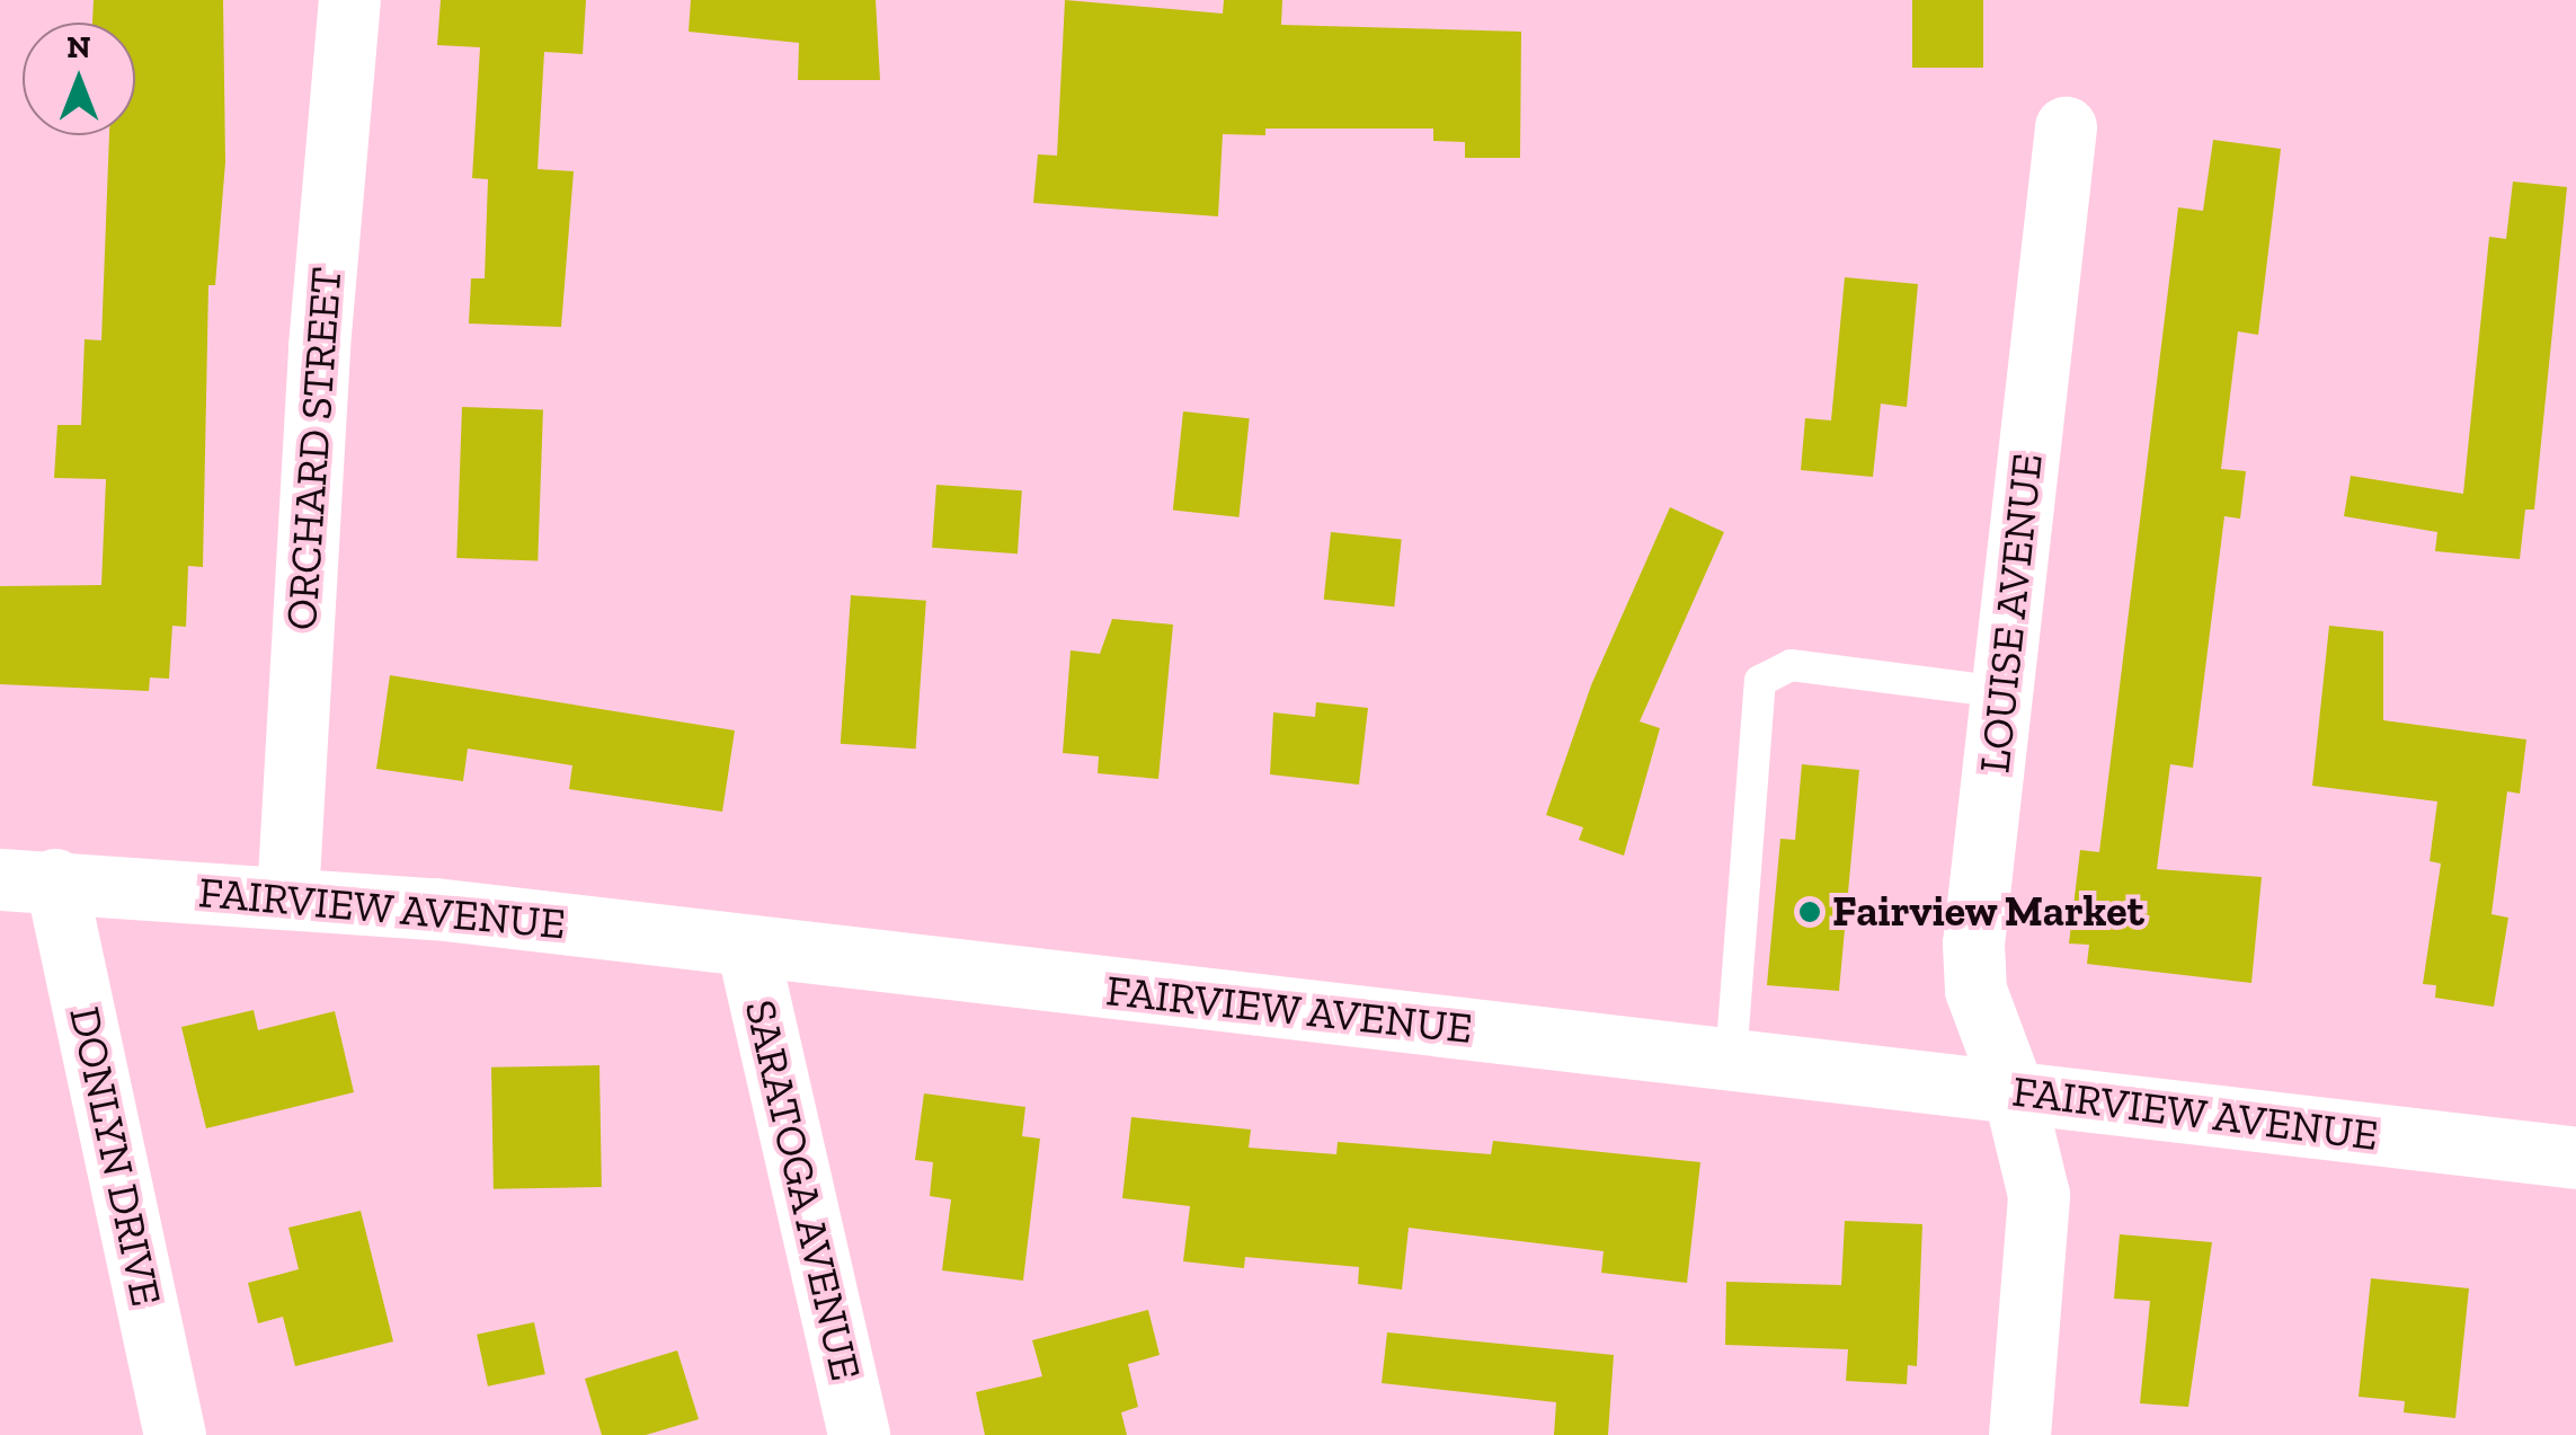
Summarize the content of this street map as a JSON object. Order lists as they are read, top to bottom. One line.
{"streets":{"street":["ORCHARD STREET","LOUISE AVENUE","FAIRVIEW AVENUE","DONLYN DRIVE","SARATOGA AVENUE"]},"crossings":[["ORCHARD STREET","FAIRVIEW AVENUE"],["LOUISE AVENUE","FAIRVIEW AVENUE"],["FAIRVIEW AVENUE","DONLYN DRIVE"],["FAIRVIEW AVENUE","SARATOGA AVENUE"]],"places":["Fairview Market"],"north":"top"}
